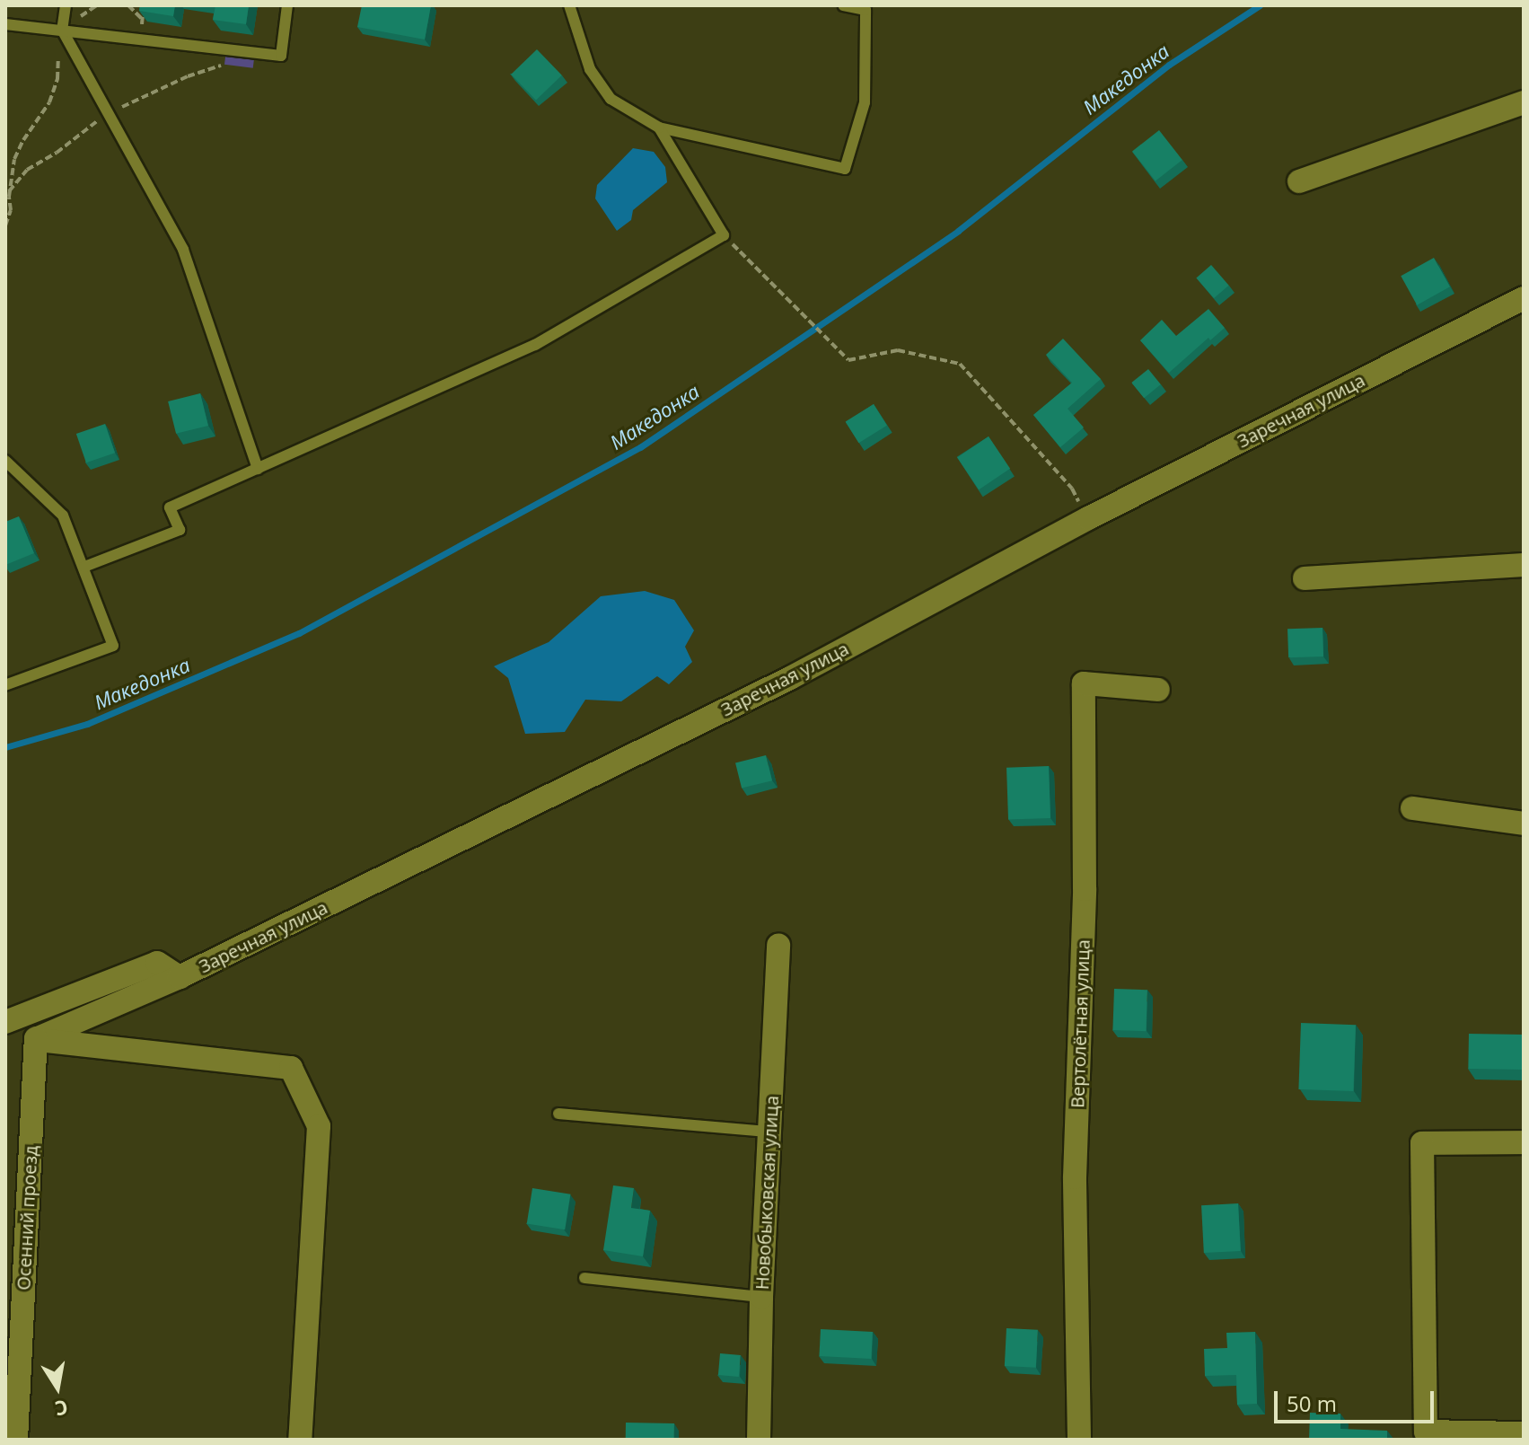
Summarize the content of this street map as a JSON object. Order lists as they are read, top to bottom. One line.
{"streets":{"street":["Заречная улица","Вертолётная улица","Новобыковская улица","Осенний проезд"]},"crossings":[["Заречная улица","Осенний проезд"]],"water":["Македонка"],"scale_bar":"50 m","north":"bottom"}
